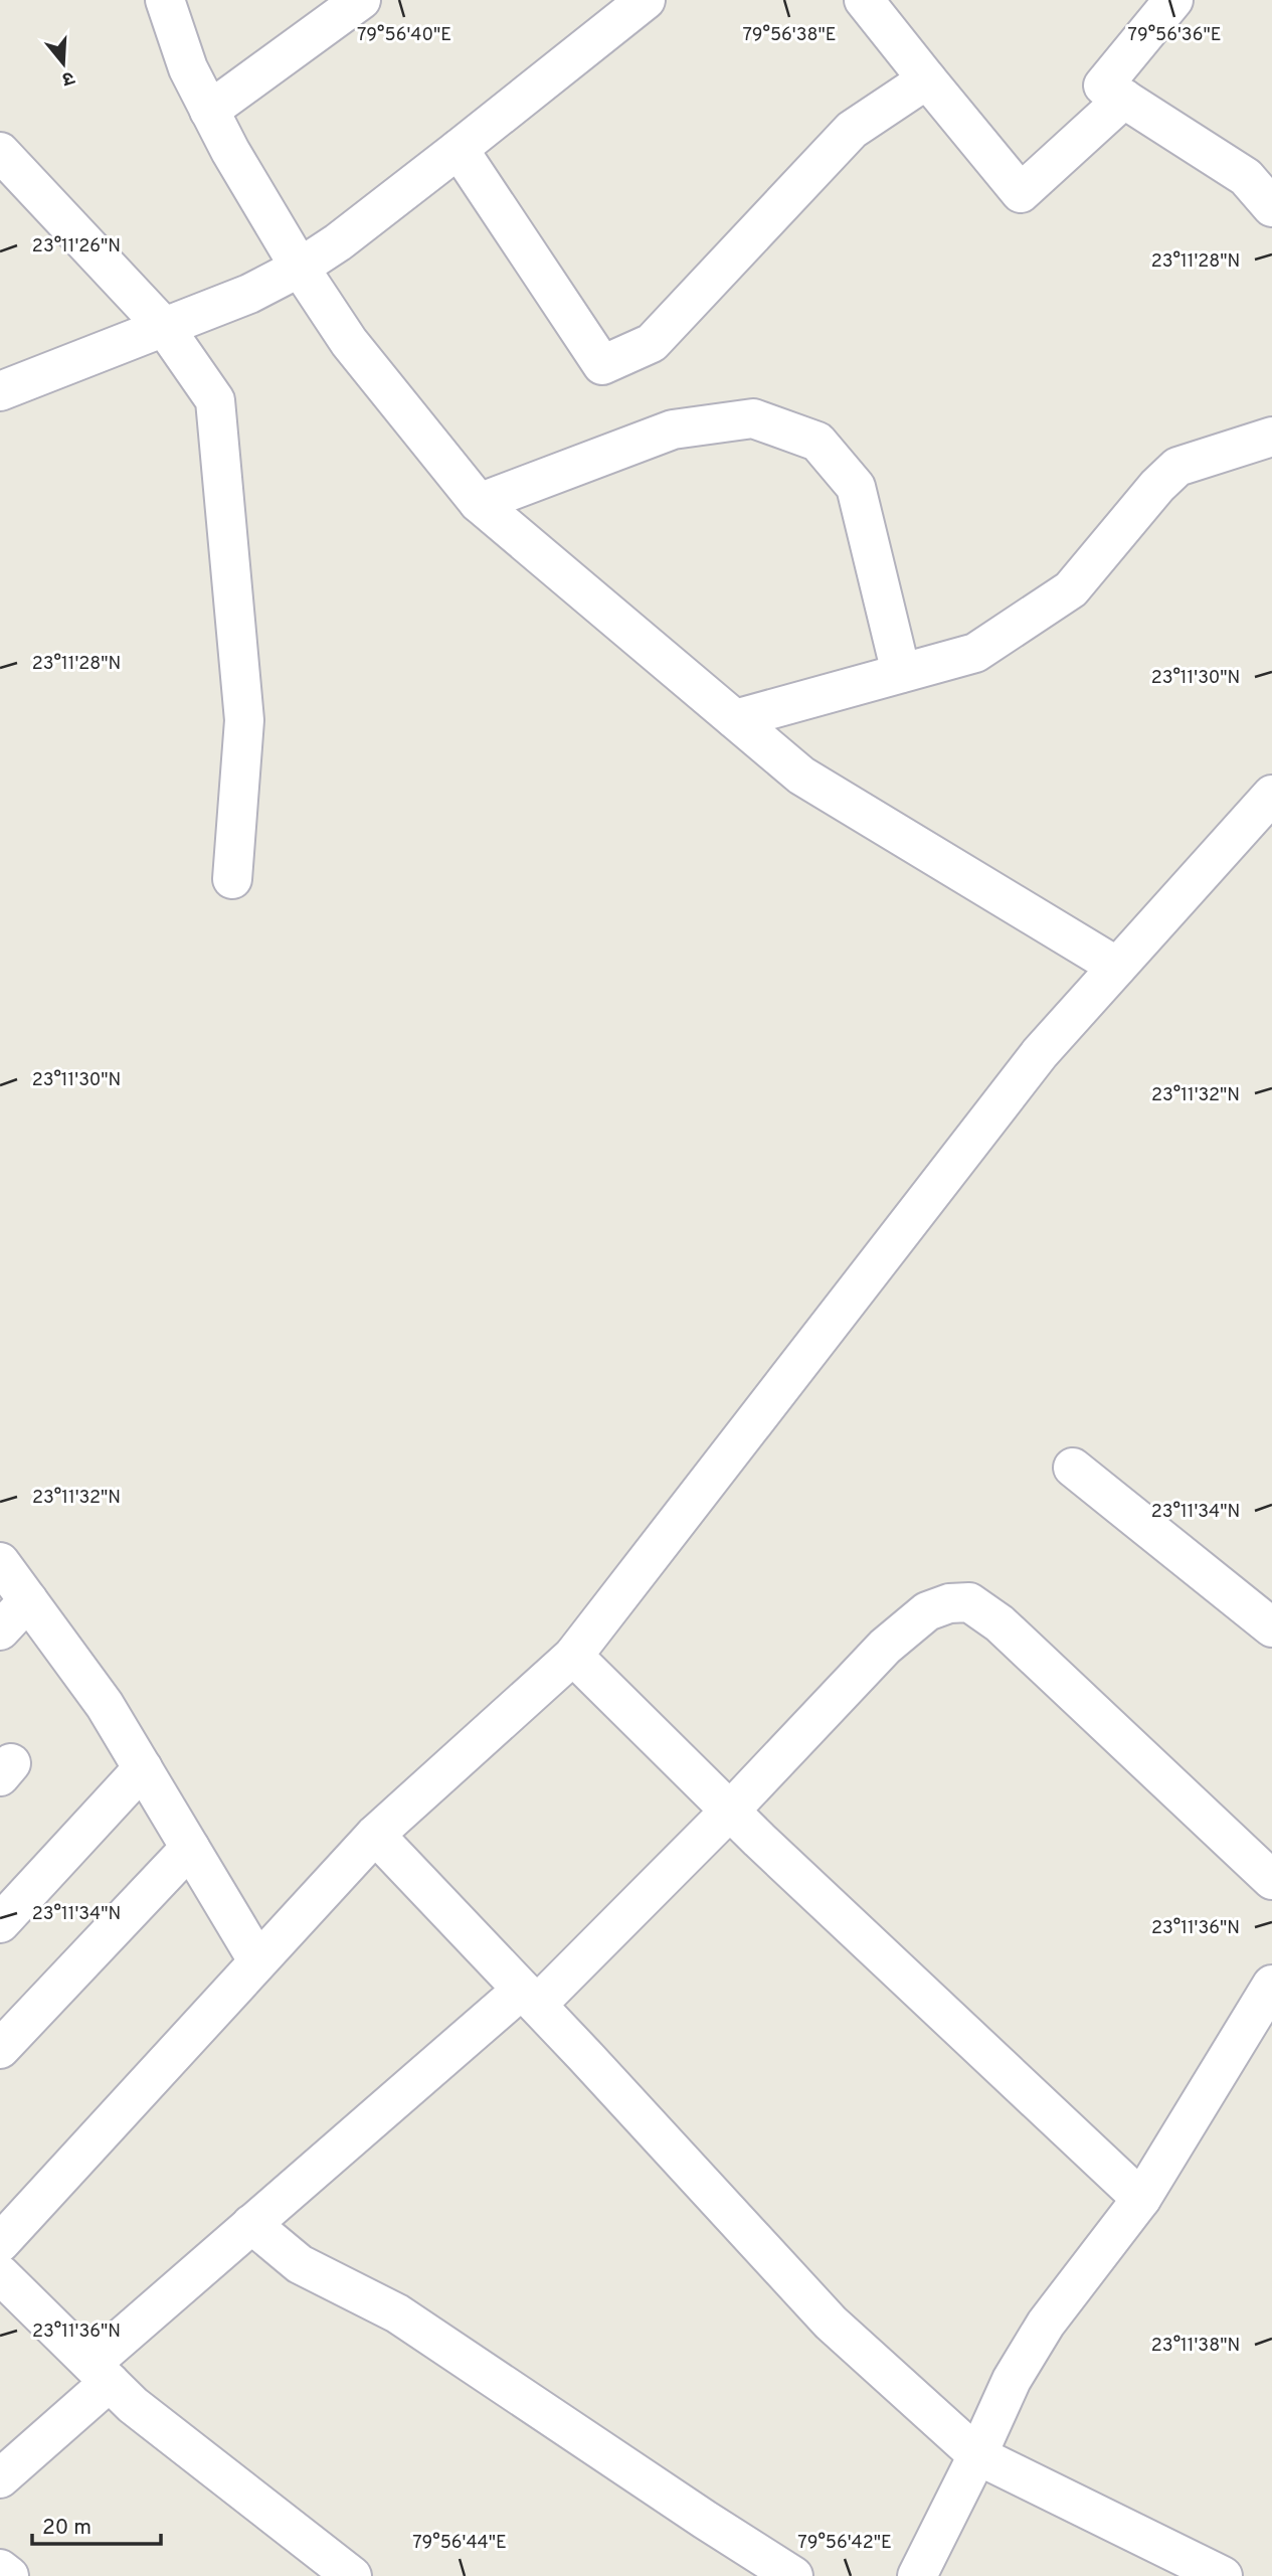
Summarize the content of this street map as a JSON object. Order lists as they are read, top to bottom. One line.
{"scale_bar":"20 m","north":"bottom","coordinates":["79°56'40\"E","79°56'38\"E","79°56'36\"E","23°11'26\"N","23°11'28\"N","23°11'30\"N","23°11'32\"N","23°11'34\"N","23°11'36\"N","23°11'38\"N","79°56'44\"E","79°56'42\"E"]}
